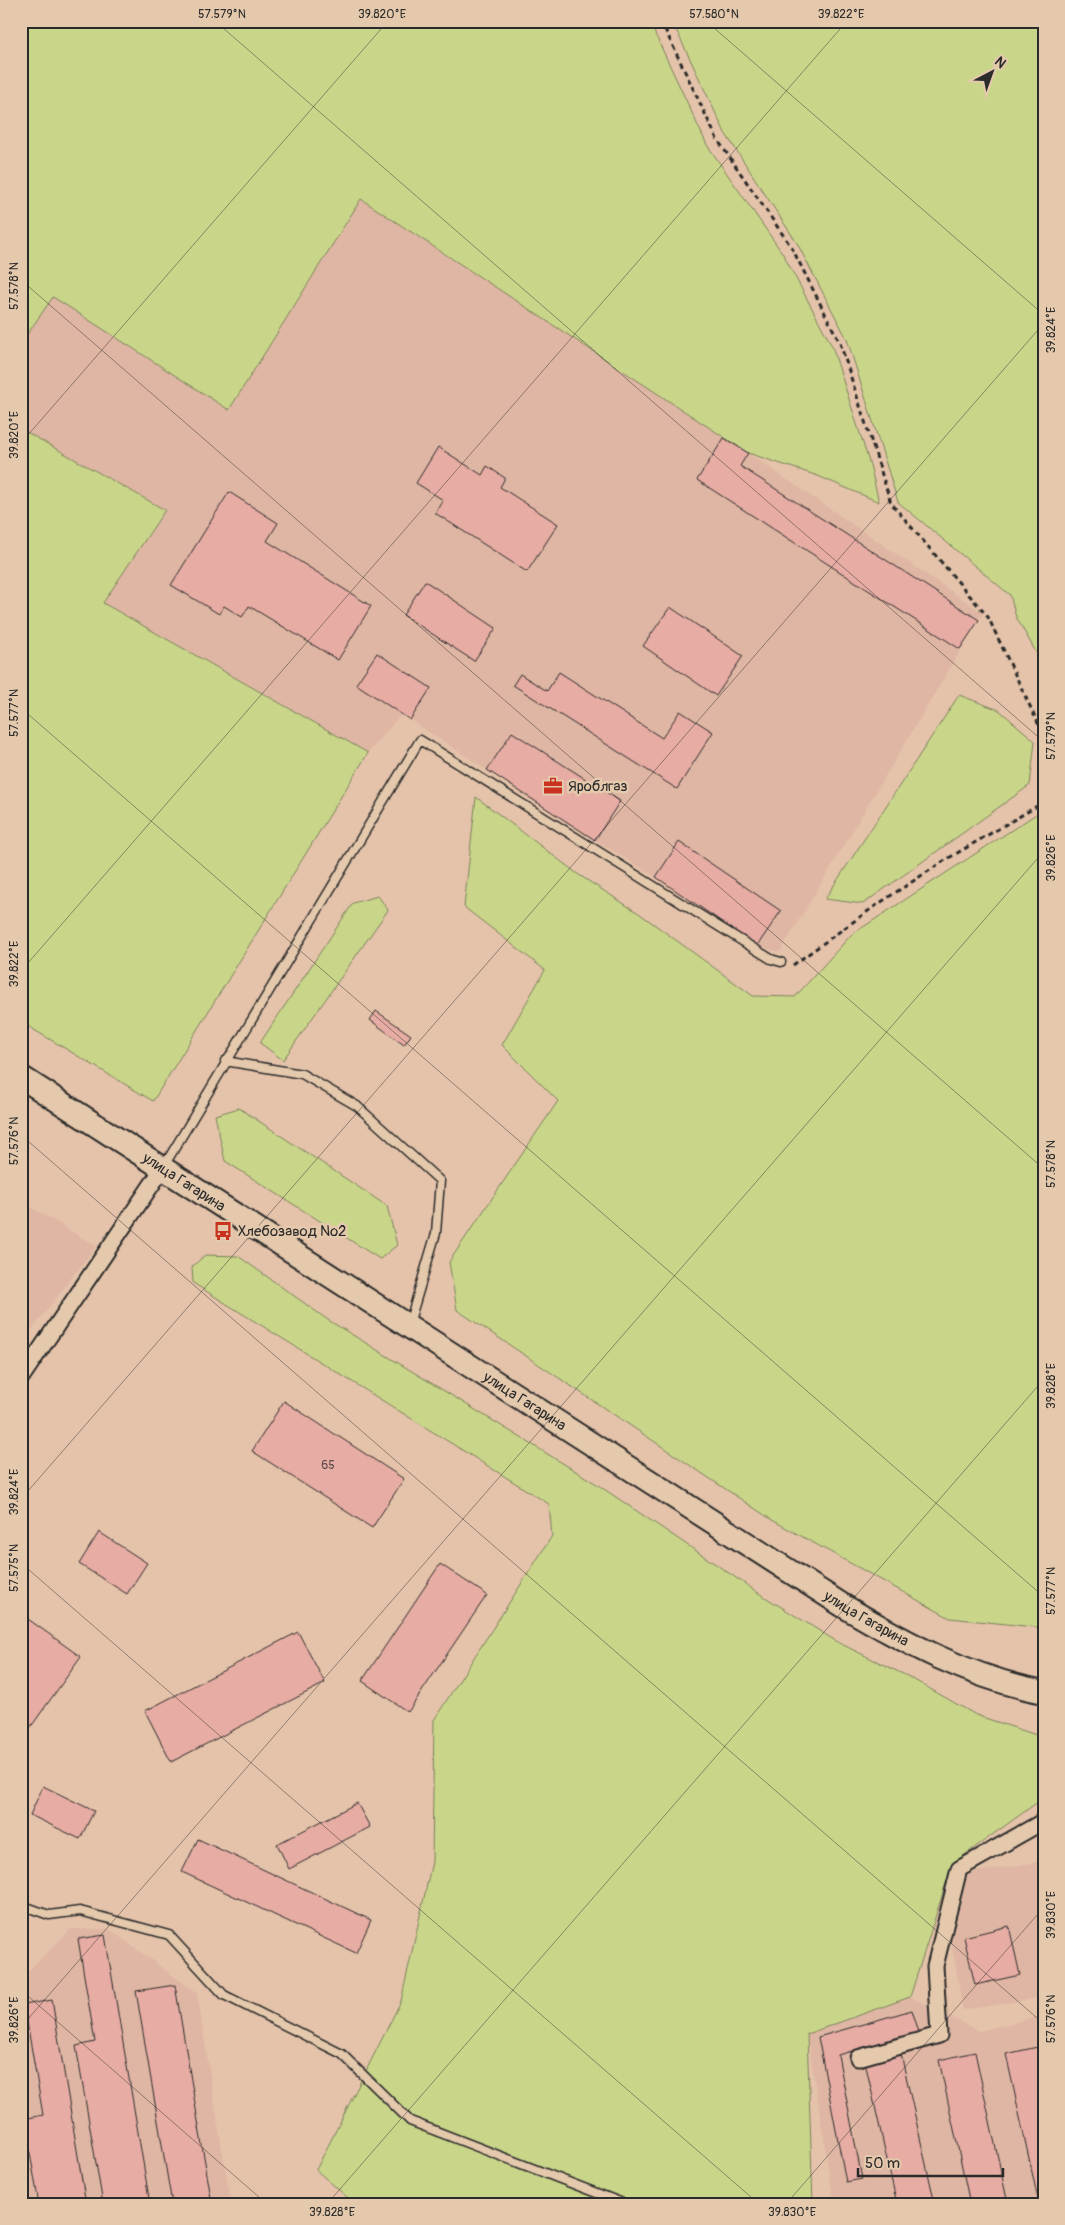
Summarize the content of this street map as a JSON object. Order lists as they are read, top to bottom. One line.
{"streets":{"main road":["улица Гагарина"]},"places":{"office":["Яроблгаз"],"bus stop":["Хлебозавод №2"]},"house_numbers":["65"],"scale_bar":"50 m","north":"top right","coordinates":["57.579°N","39.820°E","57.580°N","39.822°E","57.578°N","39.824°E","57.577°N","39.826°E","57.576°N","39.828°E","57.575°N","39.830°E"]}
